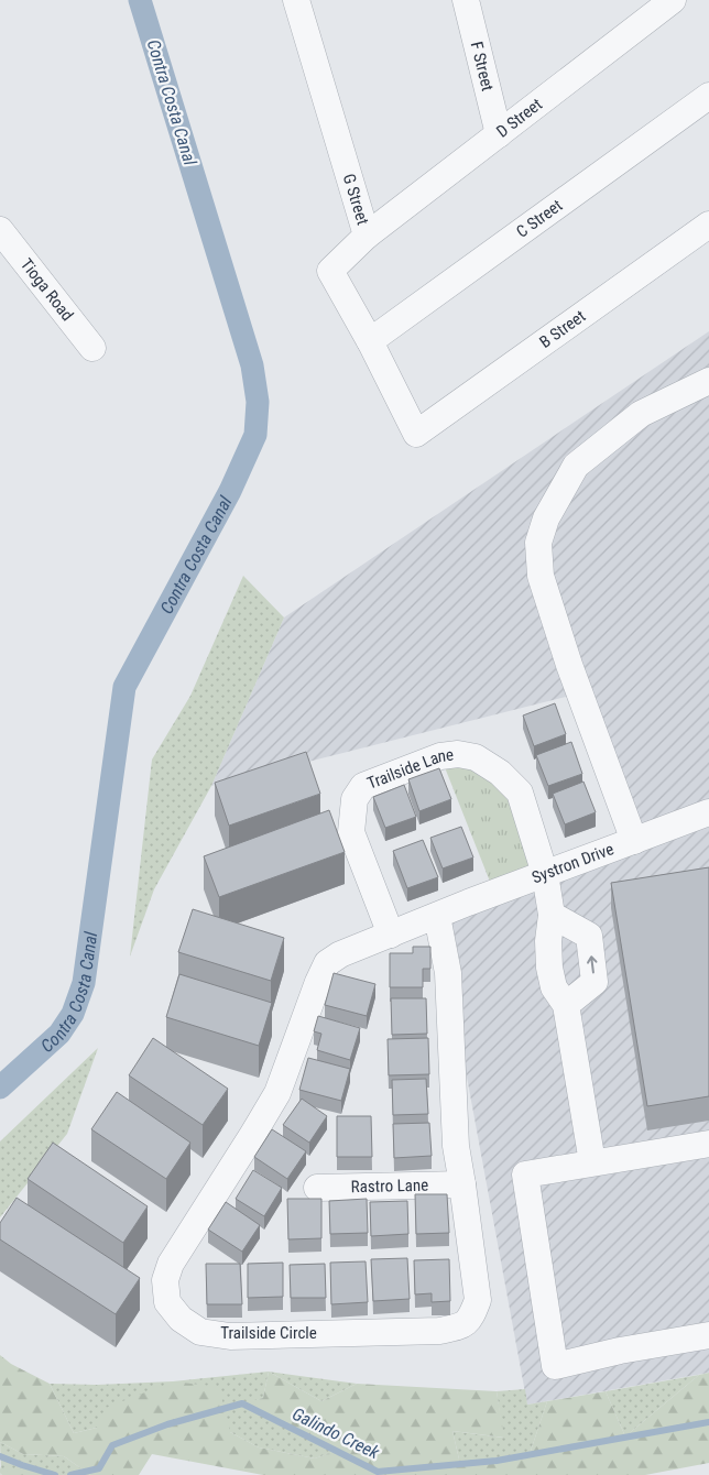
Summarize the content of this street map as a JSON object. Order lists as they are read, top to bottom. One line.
{"streets":{"street":["F Street","D Street","G Street","C Street","Tioga Road","B Street","Trailside Lane","Systron Drive","Rastro Lane","Trailside Circle"]},"crossings":[["F Street","D Street"],["D Street","G Street"],["G Street","C Street"],["G Street","B Street"],["Trailside Lane","Systron Drive"],["Trailside Lane","Trailside Circle"],["Systron Drive","Trailside Circle"],["Rastro Lane","Trailside Circle"]],"water":["Contra Costa Canal","Galindo Creek"]}
